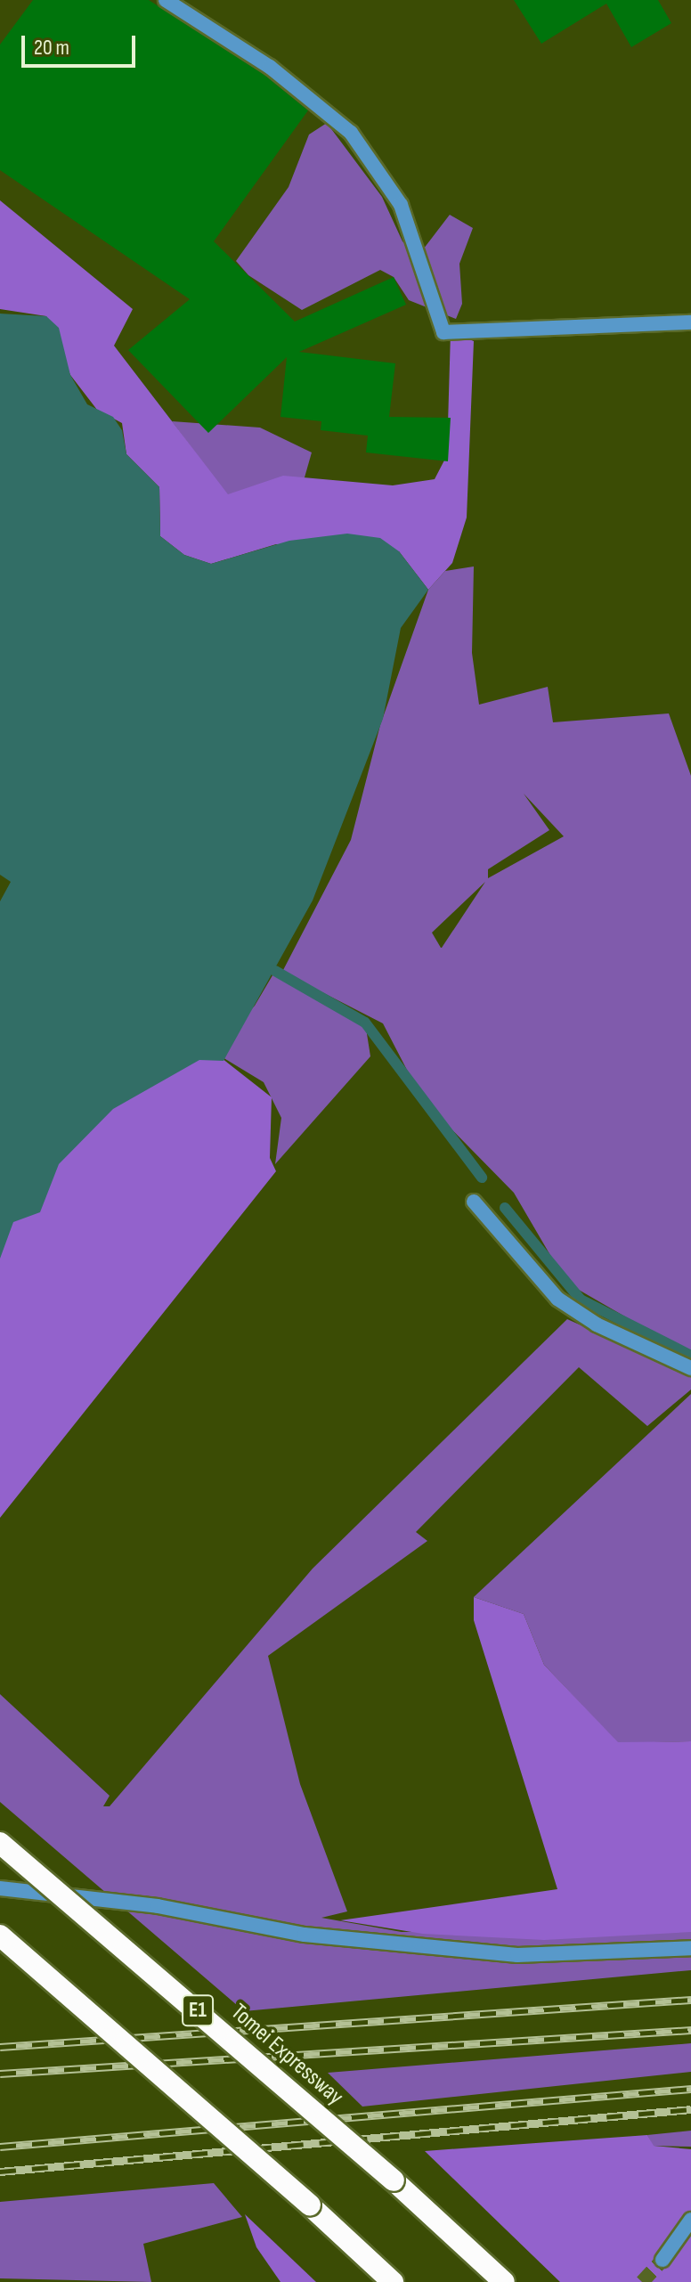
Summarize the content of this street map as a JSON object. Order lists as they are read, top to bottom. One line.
{"streets":{"highway":["E1","Tomei Expressway"]},"scale_bar":"20 m"}
